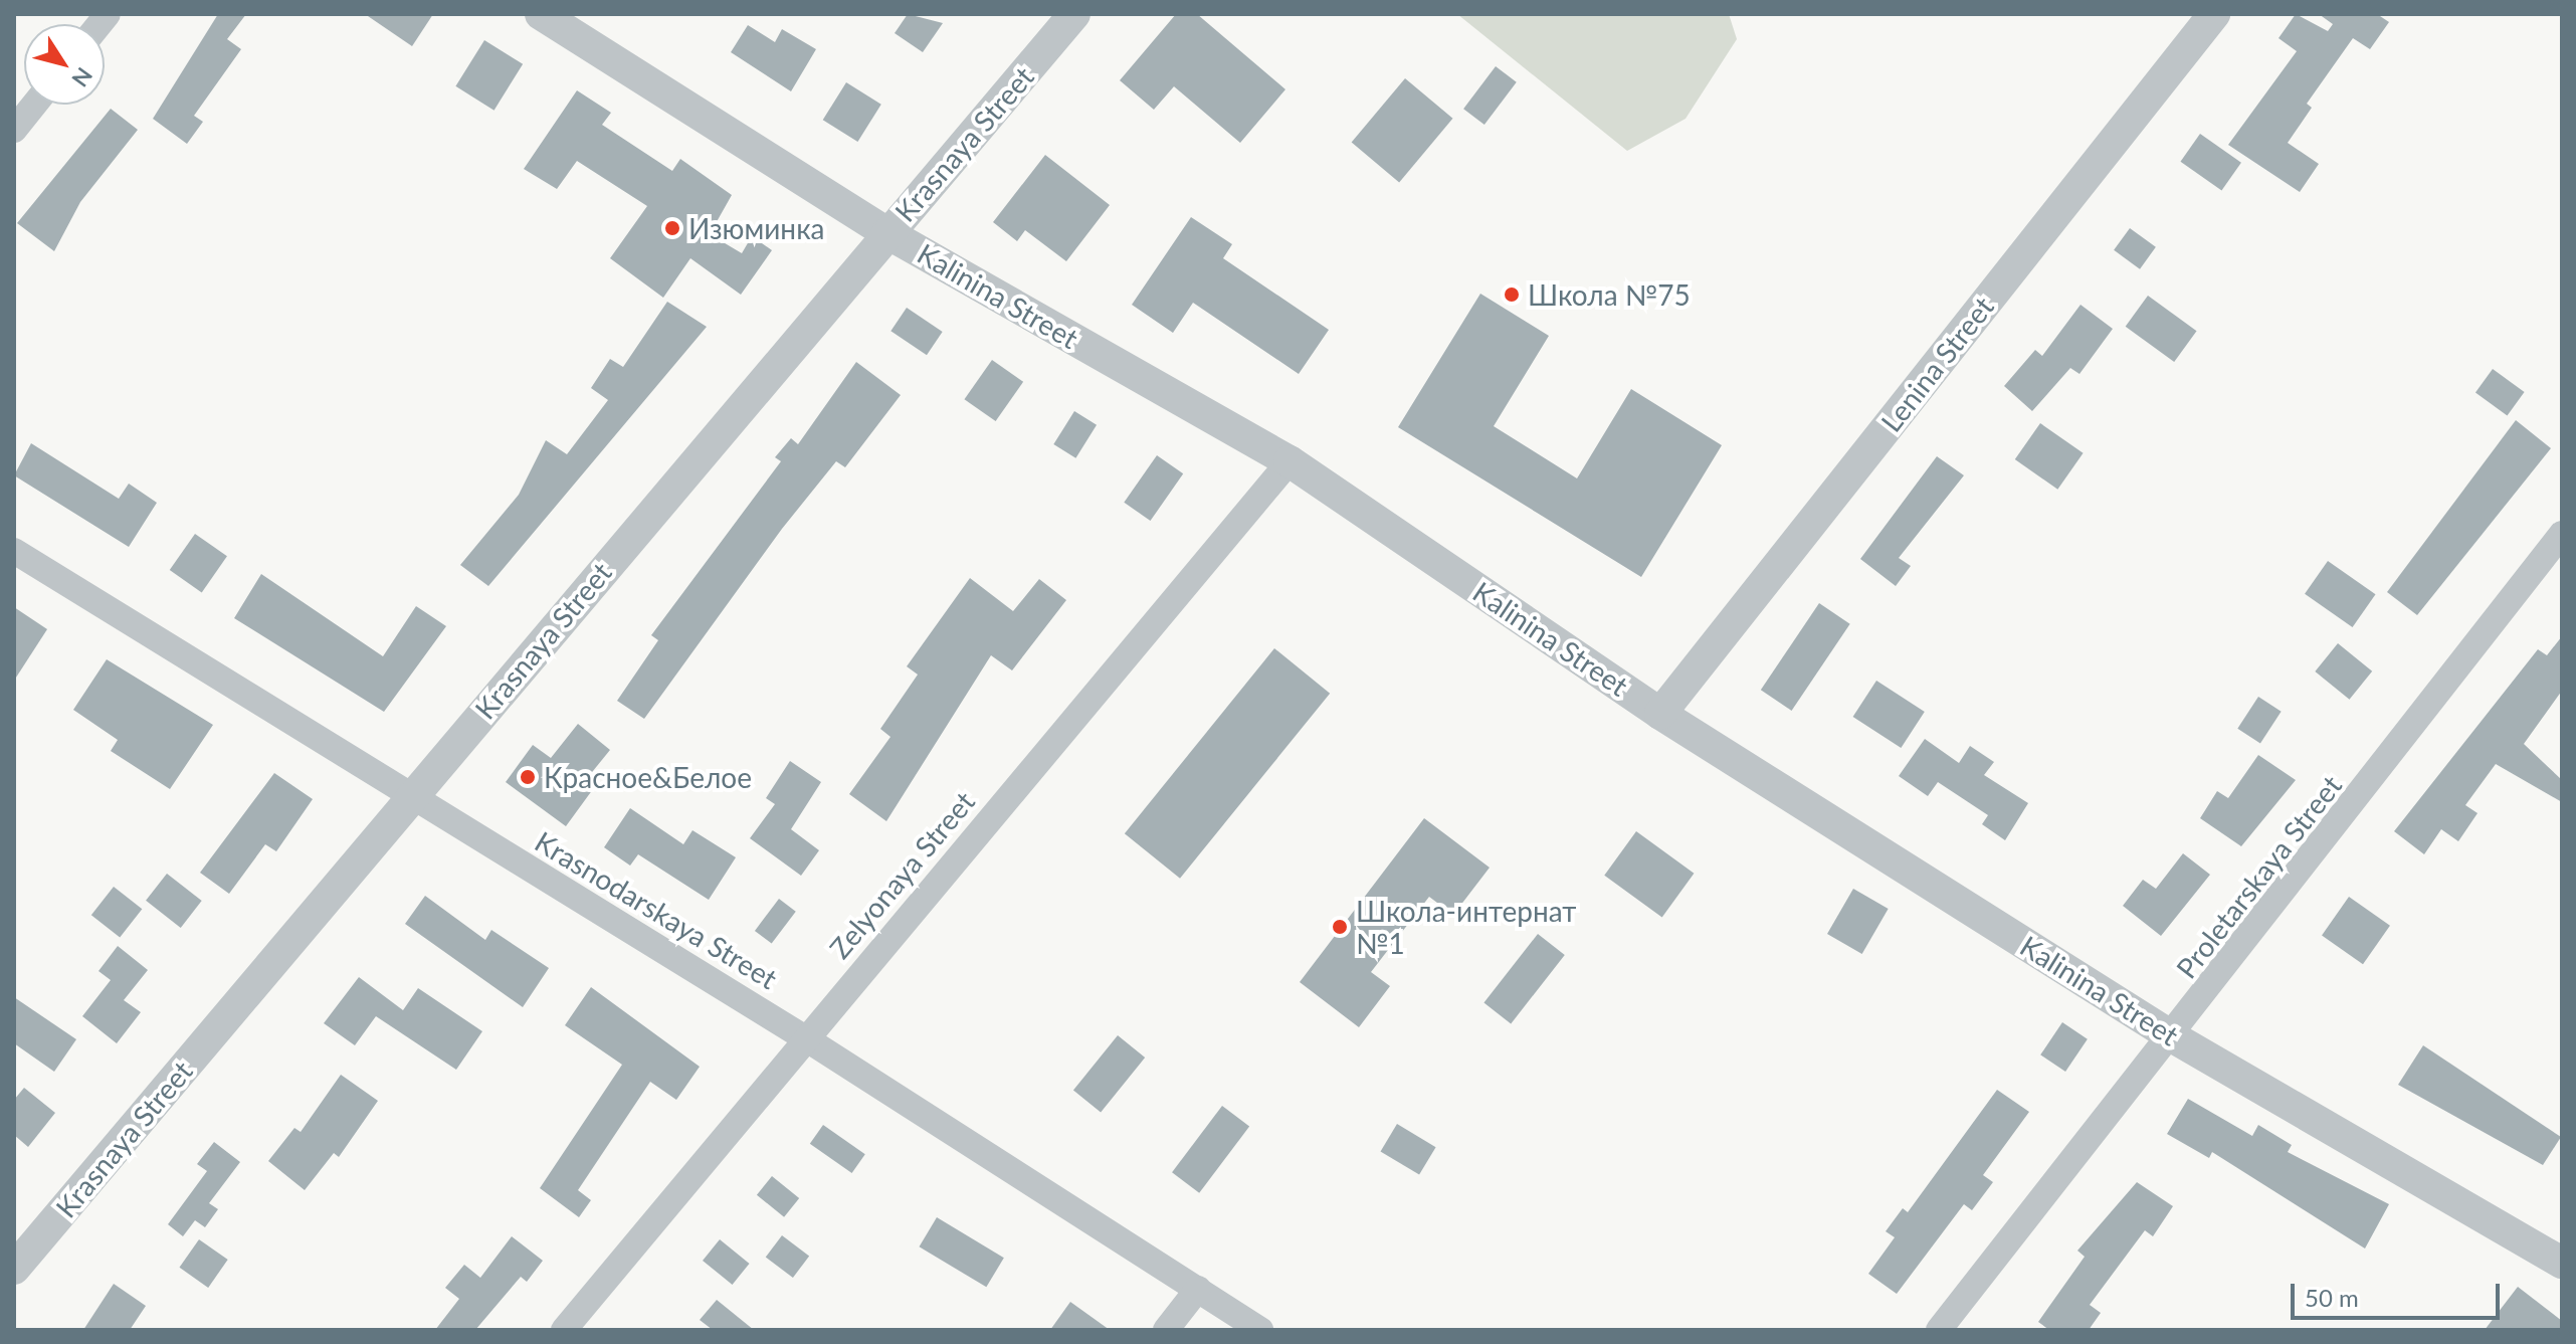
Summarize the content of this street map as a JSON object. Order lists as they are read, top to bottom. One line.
{"streets":{"street":["Krasnaya Street","Kalinina Street","Lenina Street","Zelyonaya Street","Proletarskaya Street","Krasnodarskaya Street"]},"crossings":[["Krasnaya Street","Kalinina Street"],["Krasnaya Street","Krasnodarskaya Street"],["Kalinina Street","Lenina Street"],["Kalinina Street","Zelyonaya Street"],["Kalinina Street","Proletarskaya Street"],["Zelyonaya Street","Krasnodarskaya Street"]],"places":["Изюминка","Школа №75","Красное&Белое","Школа-интернат №1"],"scale_bar":"50 m","north":"bottom right"}
